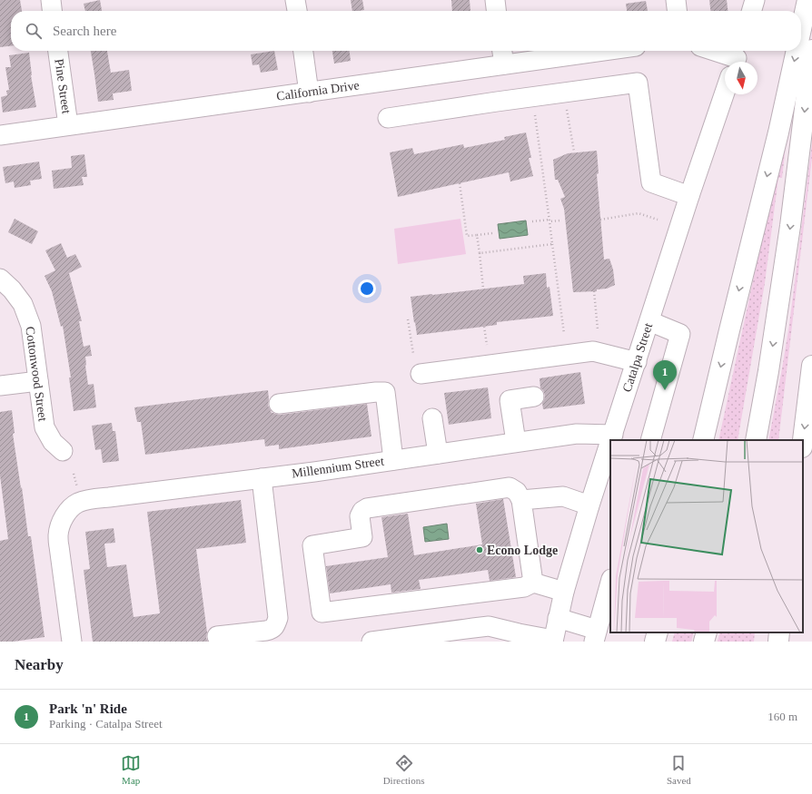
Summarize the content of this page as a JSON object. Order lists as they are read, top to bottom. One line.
{"streets":{"street":["Pine Street","California Drive","Catalpa Street","Cottonwood Street","Millennium Street"]},"crossings":[["Pine Street","California Drive"],["Catalpa Street","Millennium Street"]],"places":["Econo Lodge"],"north":"bottom","page":{"search":"Search here","pins":"1","heading":"Nearby","list":[{"mark":"1","name":"Park 'n' Ride","note":"Parking · Catalpa Street","value":"160 m"}],"nav":["Map","Directions","Saved"]}}
